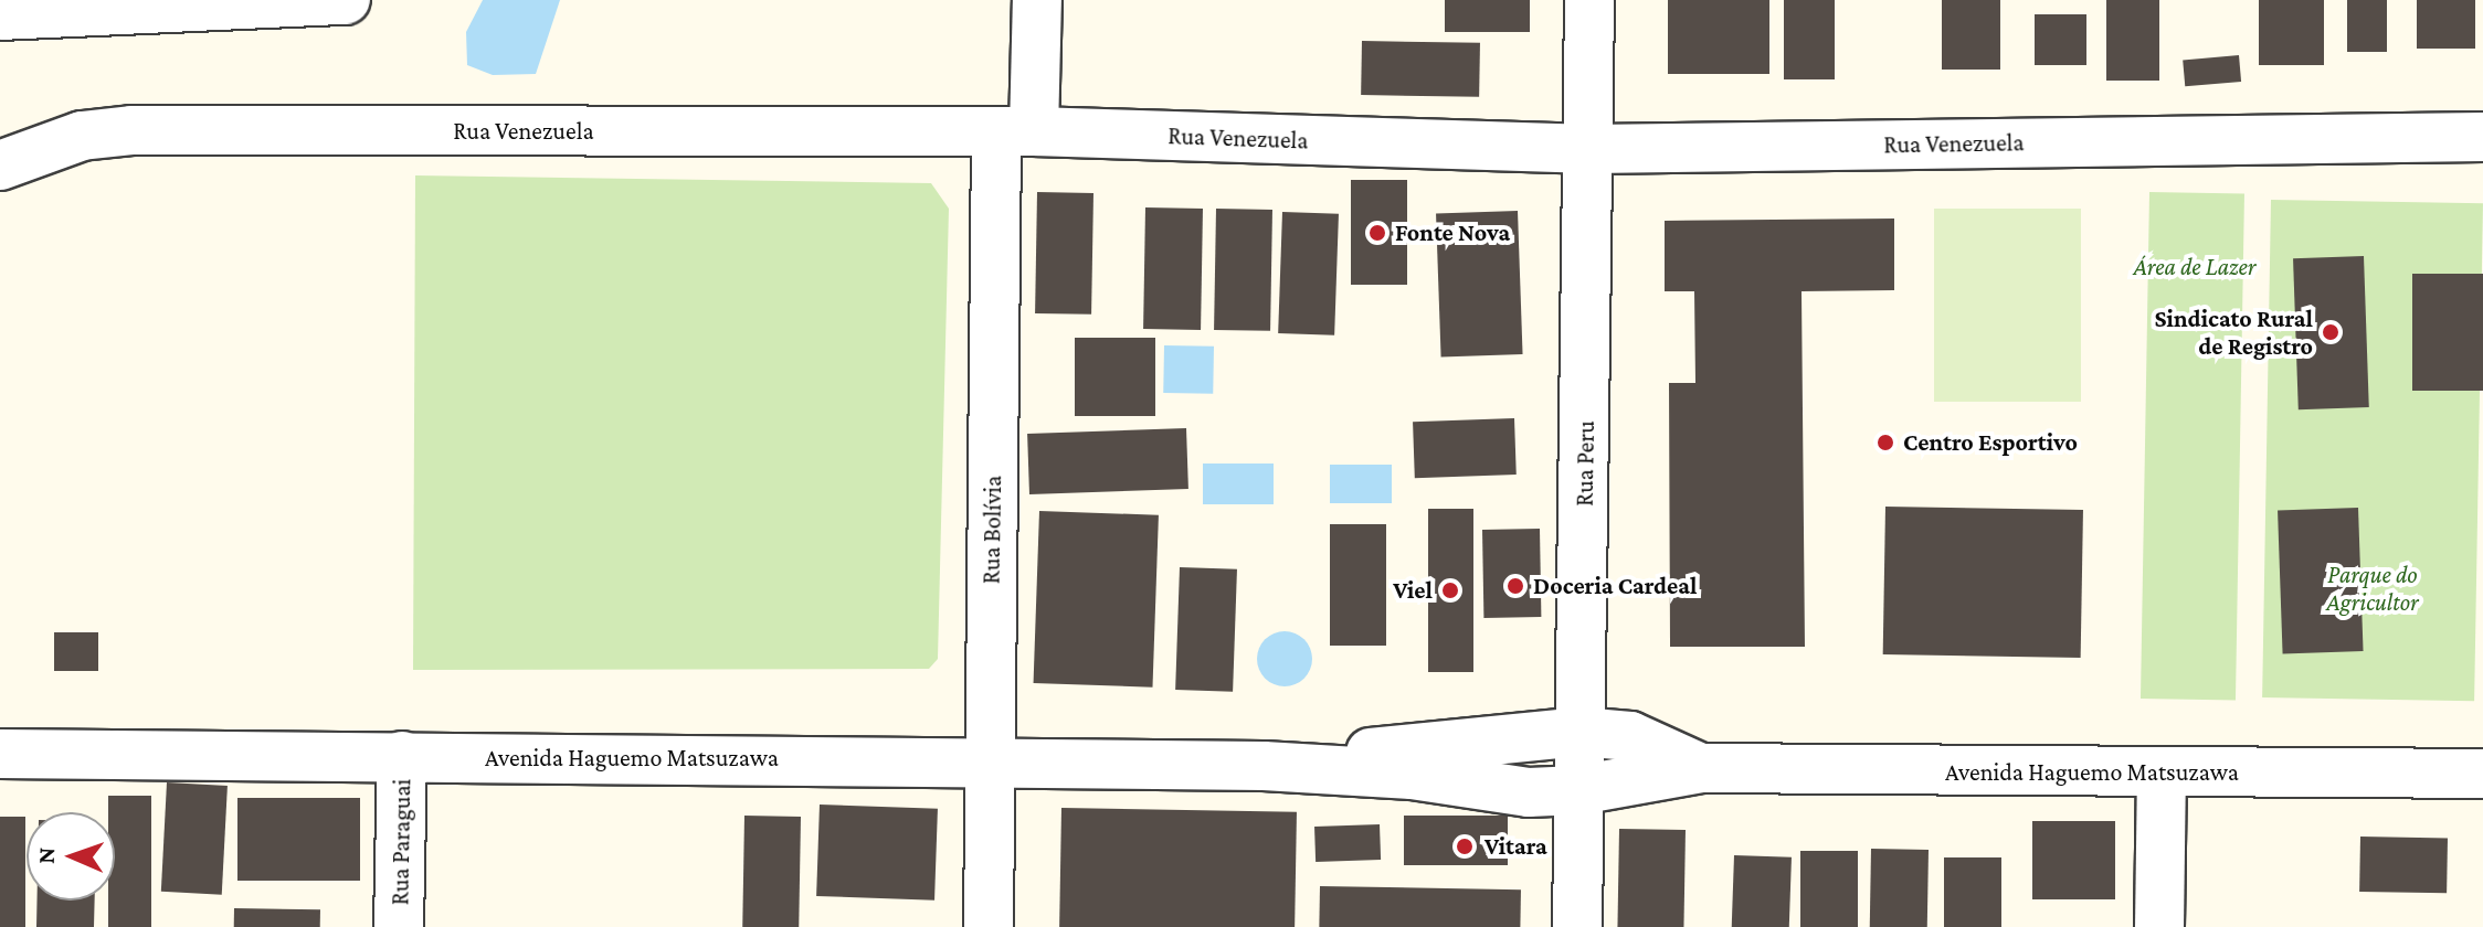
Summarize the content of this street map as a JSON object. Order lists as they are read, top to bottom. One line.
{"streets":{"street":["Rua Venezuela","Rua Peru","Rua Bolívia","Avenida Haguemo Matsuzawa","Rua Paraguai"]},"crossings":[["Rua Venezuela","Rua Peru"],["Rua Venezuela","Rua Bolívia"],["Rua Peru","Avenida Haguemo Matsuzawa"],["Rua Bolívia","Avenida Haguemo Matsuzawa"],["Avenida Haguemo Matsuzawa","Rua Paraguai"]],"parks":["Área de Lazer","Parque do Agricultor"],"places":["Fonte Nova","Sindicato Rural de Registro","Centro Esportivo","Doceria Cardeal","Viel","Vitara"],"north":"left"}
